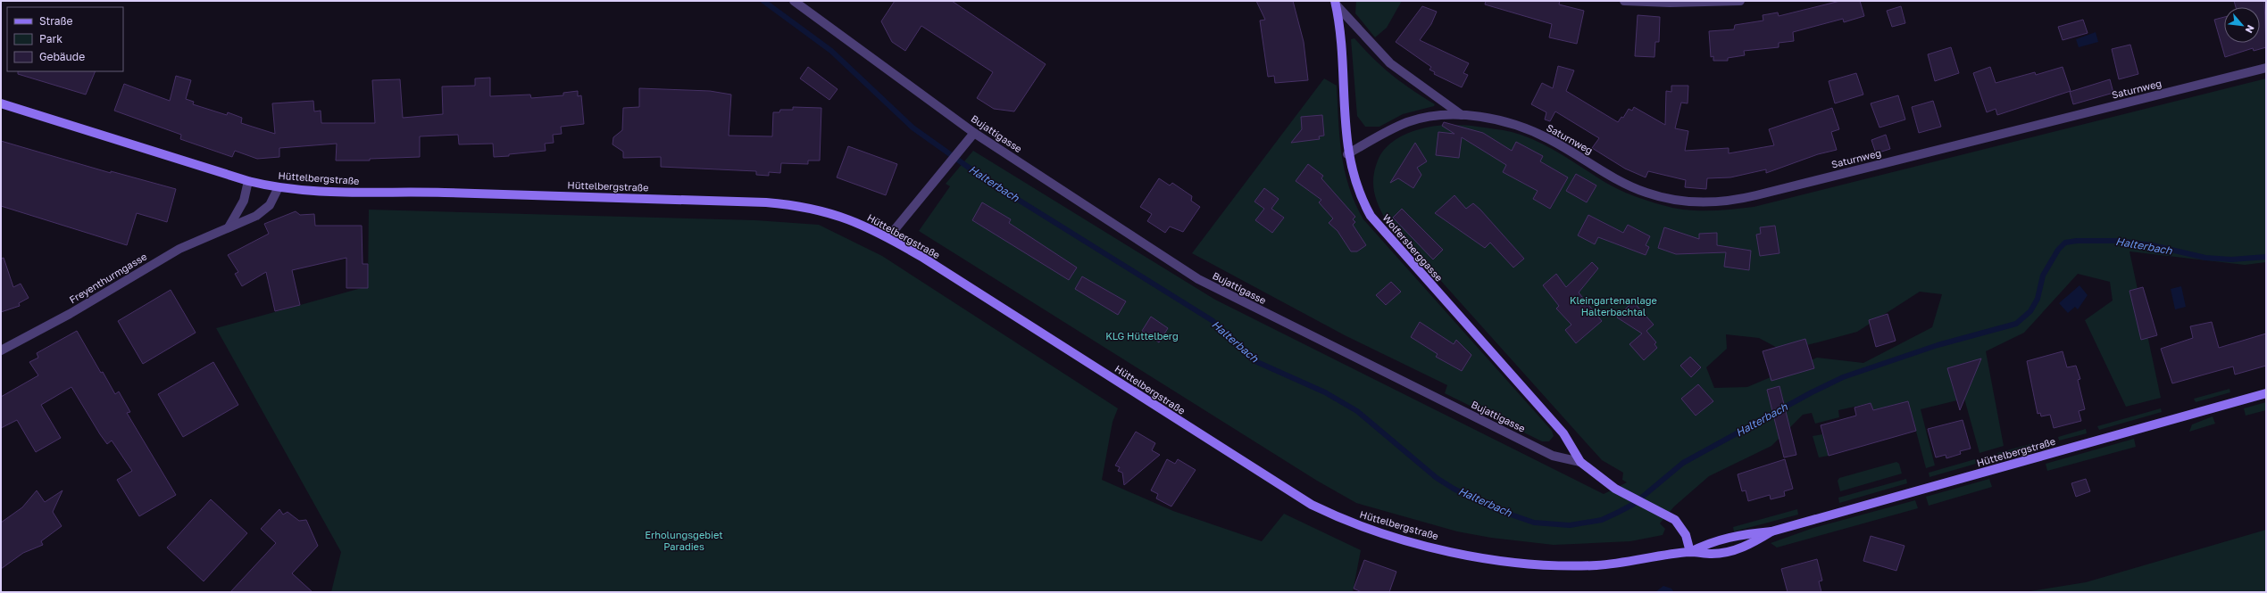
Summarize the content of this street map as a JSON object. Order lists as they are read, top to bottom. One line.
{"streets":{"main road":["Bujattigasse","Hüttelbergstraße","Wolfersberggasse"],"street":["Saturnweg","Freyenthurmgasse"]},"crossings":[["Saturnweg","Wolfersberggasse"],["Bujattigasse","Hüttelbergstraße"],["Bujattigasse","Wolfersberggasse"],["Hüttelbergstraße","Freyenthurmgasse"]],"water":["Halterbach"],"parks":["Kleingartenanlage Halterbachtal","KLG Hüttelberg","Erholungsgebiet Paradies"],"legend":["Straße","Park","Gebäude"],"north":"bottom right"}
